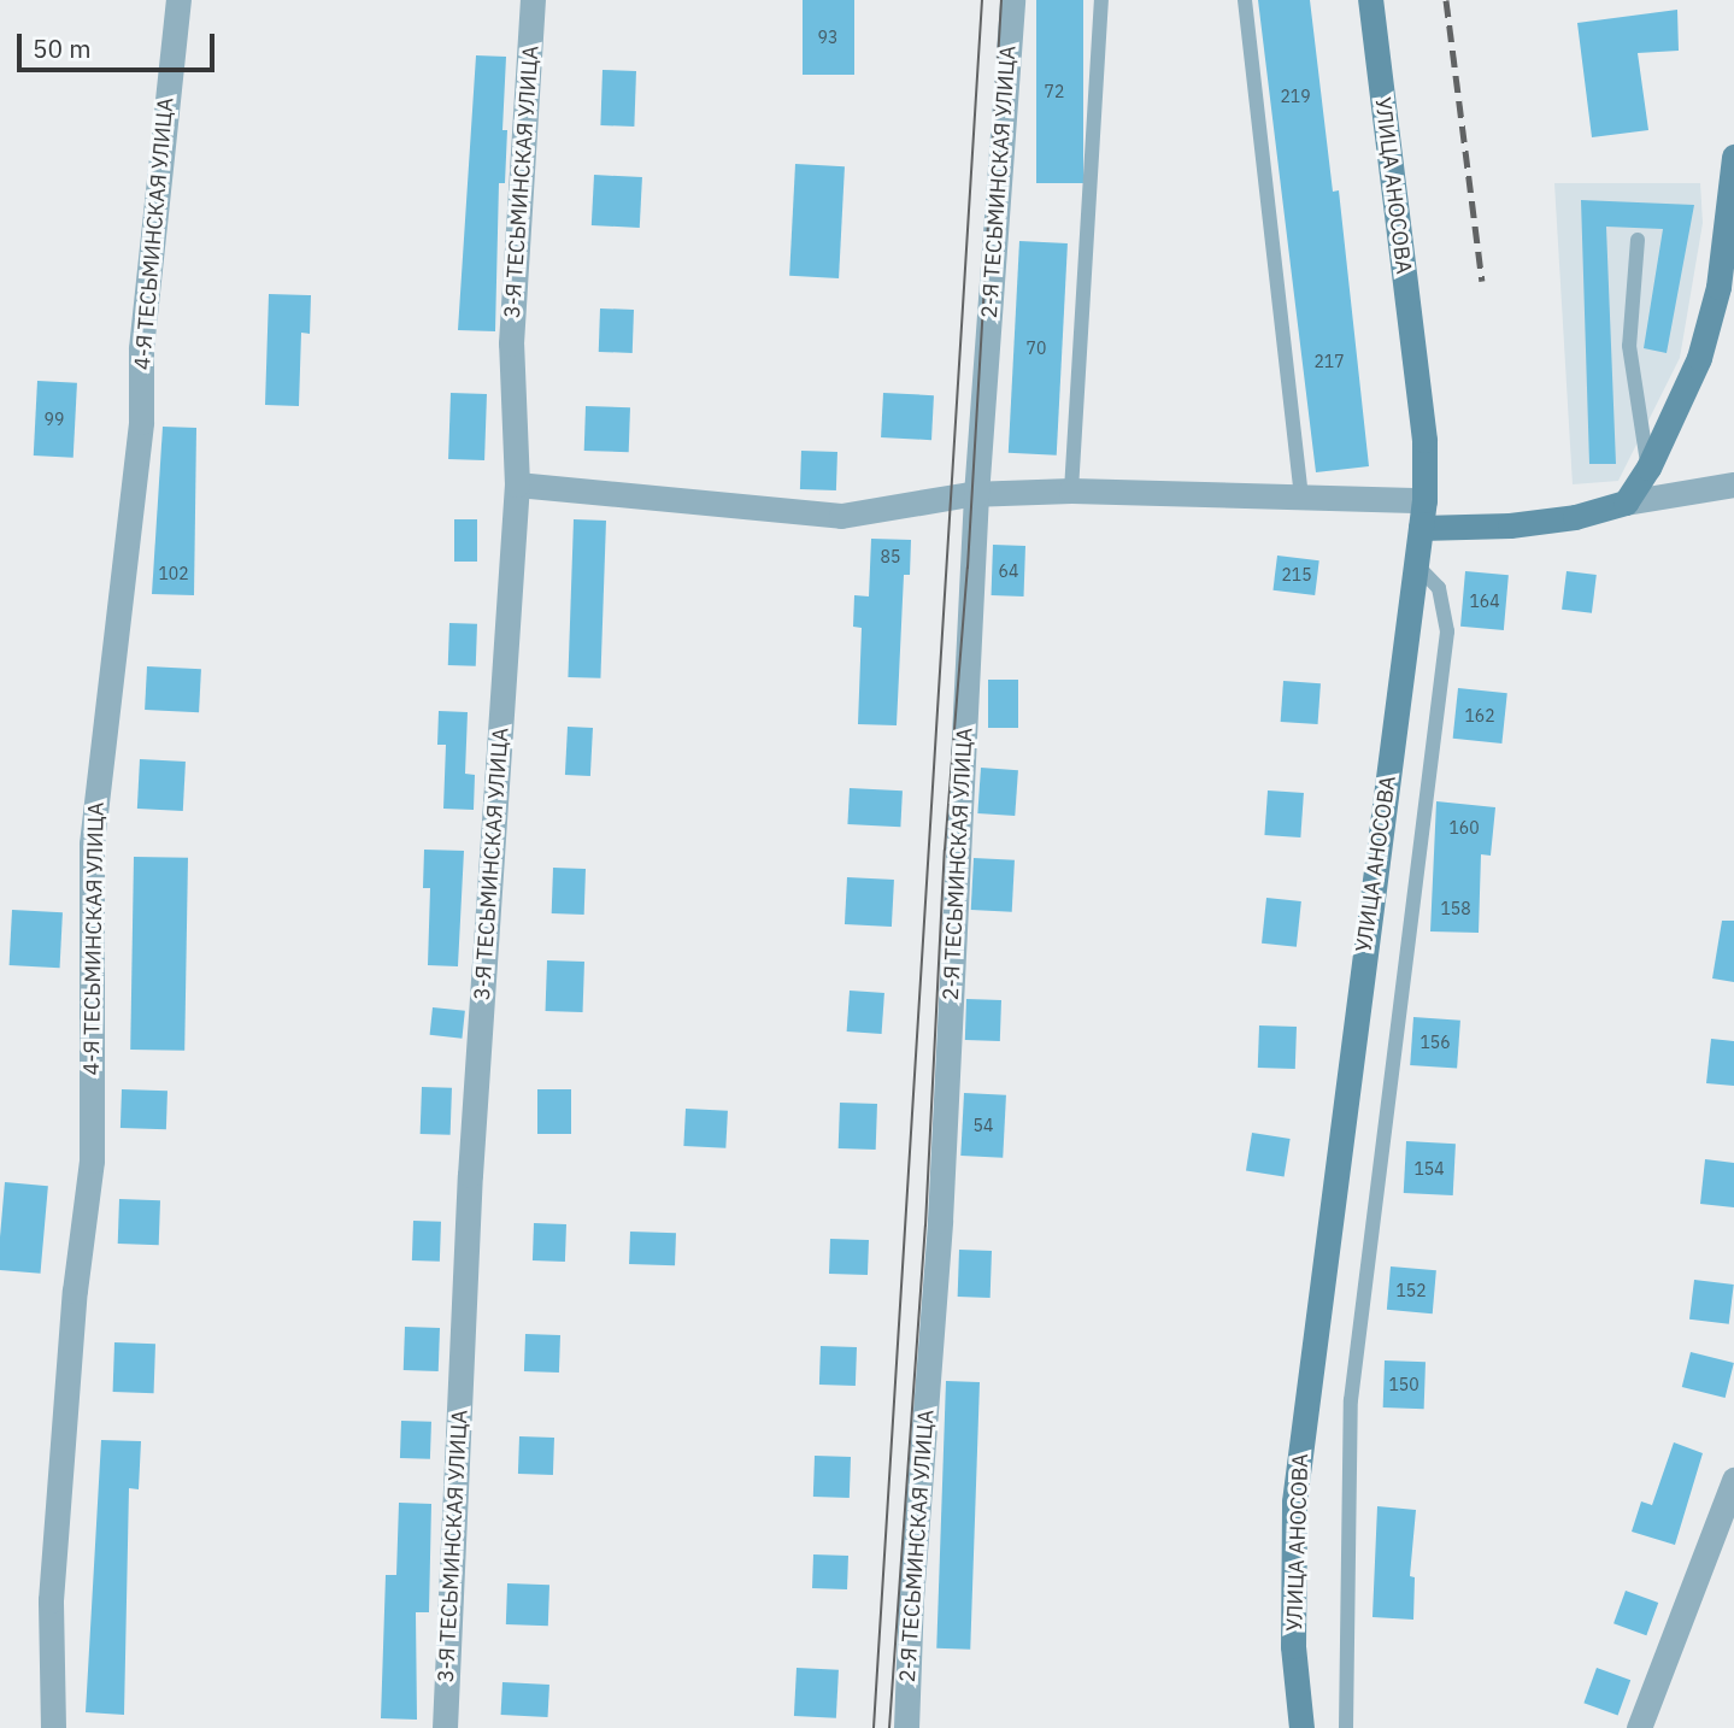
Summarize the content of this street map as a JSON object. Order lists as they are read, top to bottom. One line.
{"streets":{"main road":["УЛИЦА АНОСОВА"],"street":["3-Я ТЕСЬМИНСКАЯ УЛИЦА","2-Я ТЕСЬМИНСКАЯ УЛИЦА","4-Я ТЕСЬМИНСКАЯ УЛИЦА"]},"house_numbers":["93","72","219","70","217","99","85","64","102","215","164","162","160","158","156","54","154","152","150"],"scale_bar":"50 m"}
